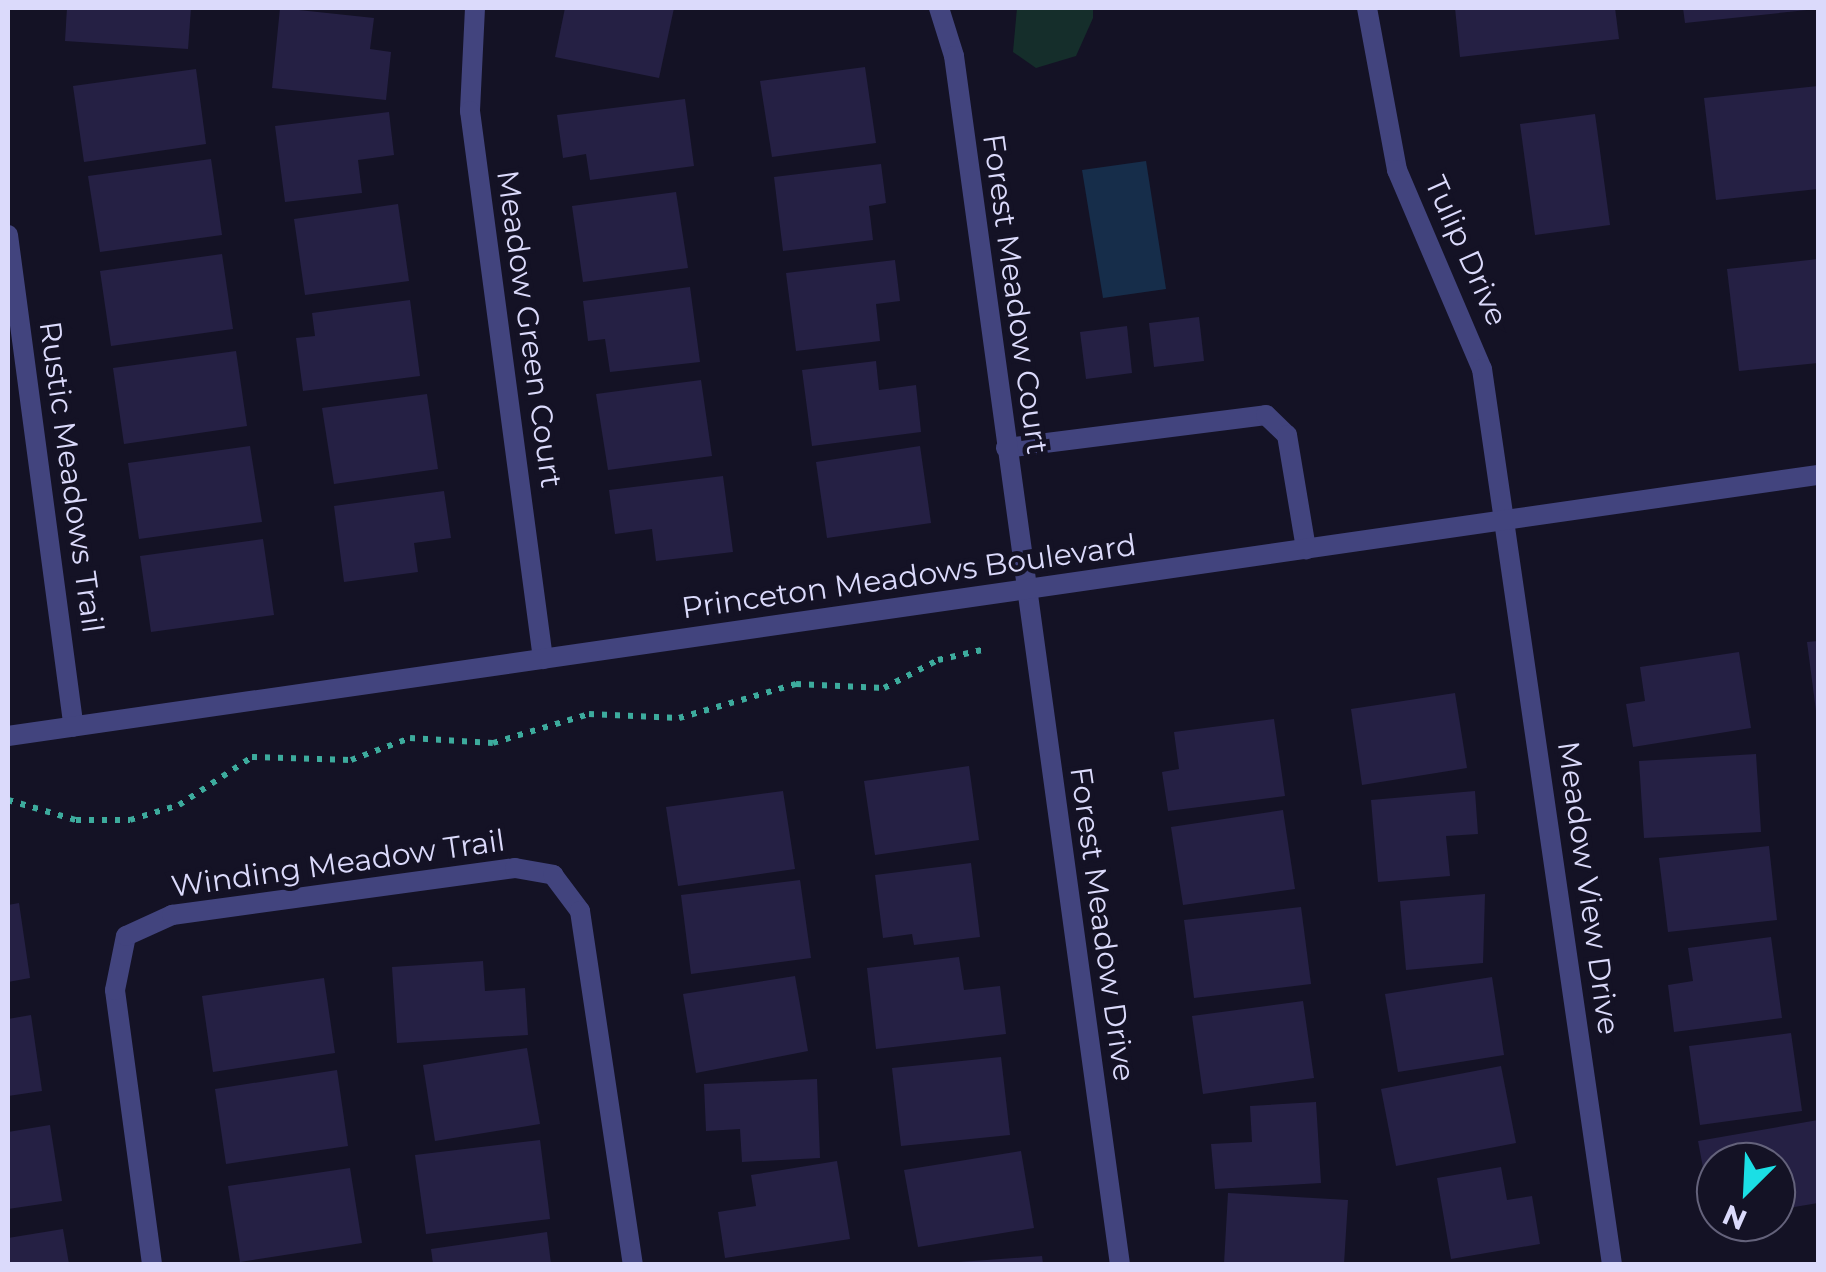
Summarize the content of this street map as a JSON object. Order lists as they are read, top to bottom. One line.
{"streets":{"street":["Tulip Drive","Forest Meadow Court","Meadow Green Court","Rustic Meadows Trail","Princeton Meadows Boulevard","Winding Meadow Trail","Meadow View Drive","Forest Meadow Drive"]},"crossings":[["Tulip Drive","Princeton Meadows Boulevard"],["Tulip Drive","Meadow View Drive"],["Forest Meadow Court","Princeton Meadows Boulevard"],["Forest Meadow Court","Forest Meadow Drive"],["Meadow Green Court","Princeton Meadows Boulevard"],["Rustic Meadows Trail","Princeton Meadows Boulevard"],["Princeton Meadows Boulevard","Meadow View Drive"],["Princeton Meadows Boulevard","Forest Meadow Drive"]],"north":"bottom left"}
